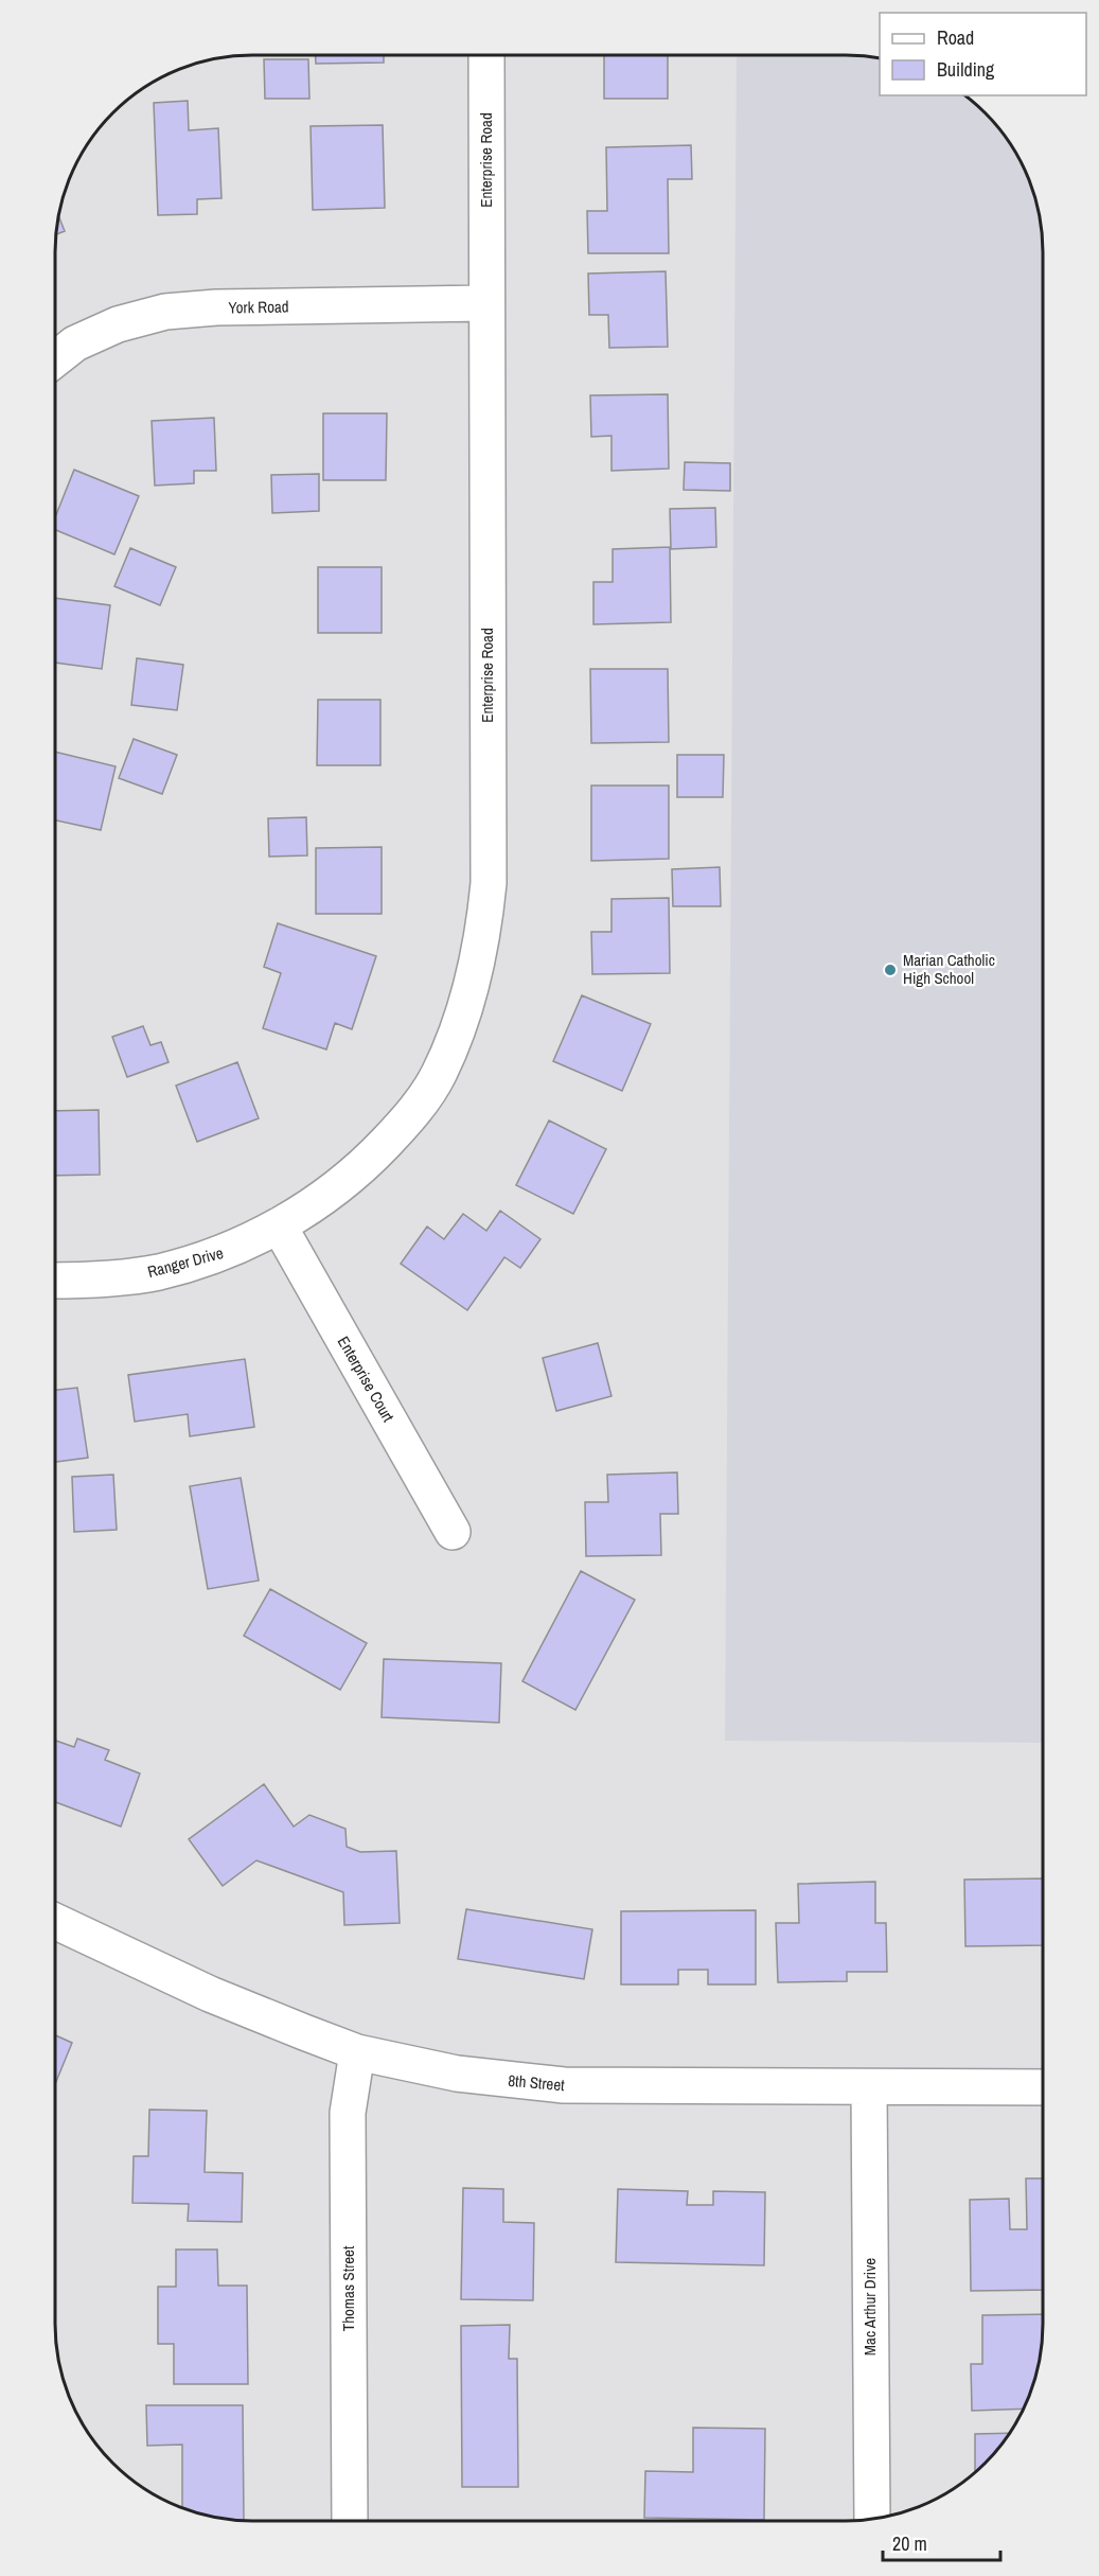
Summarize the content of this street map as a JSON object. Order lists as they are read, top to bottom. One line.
{"streets":{"street":["Enterprise Road","York Road","Ranger Drive","Enterprise Court","8th Street","Thomas Street","Mac Arthur Drive"]},"crossings":[["Enterprise Road","York Road"],["Enterprise Road","Ranger Drive"],["Enterprise Road","Enterprise Court"],["Ranger Drive","Enterprise Court"],["8th Street","Thomas Street"],["8th Street","Mac Arthur Drive"]],"places":["Marian Catholic High School"],"legend":["Road","Building"],"scale_bar":"20 m"}
